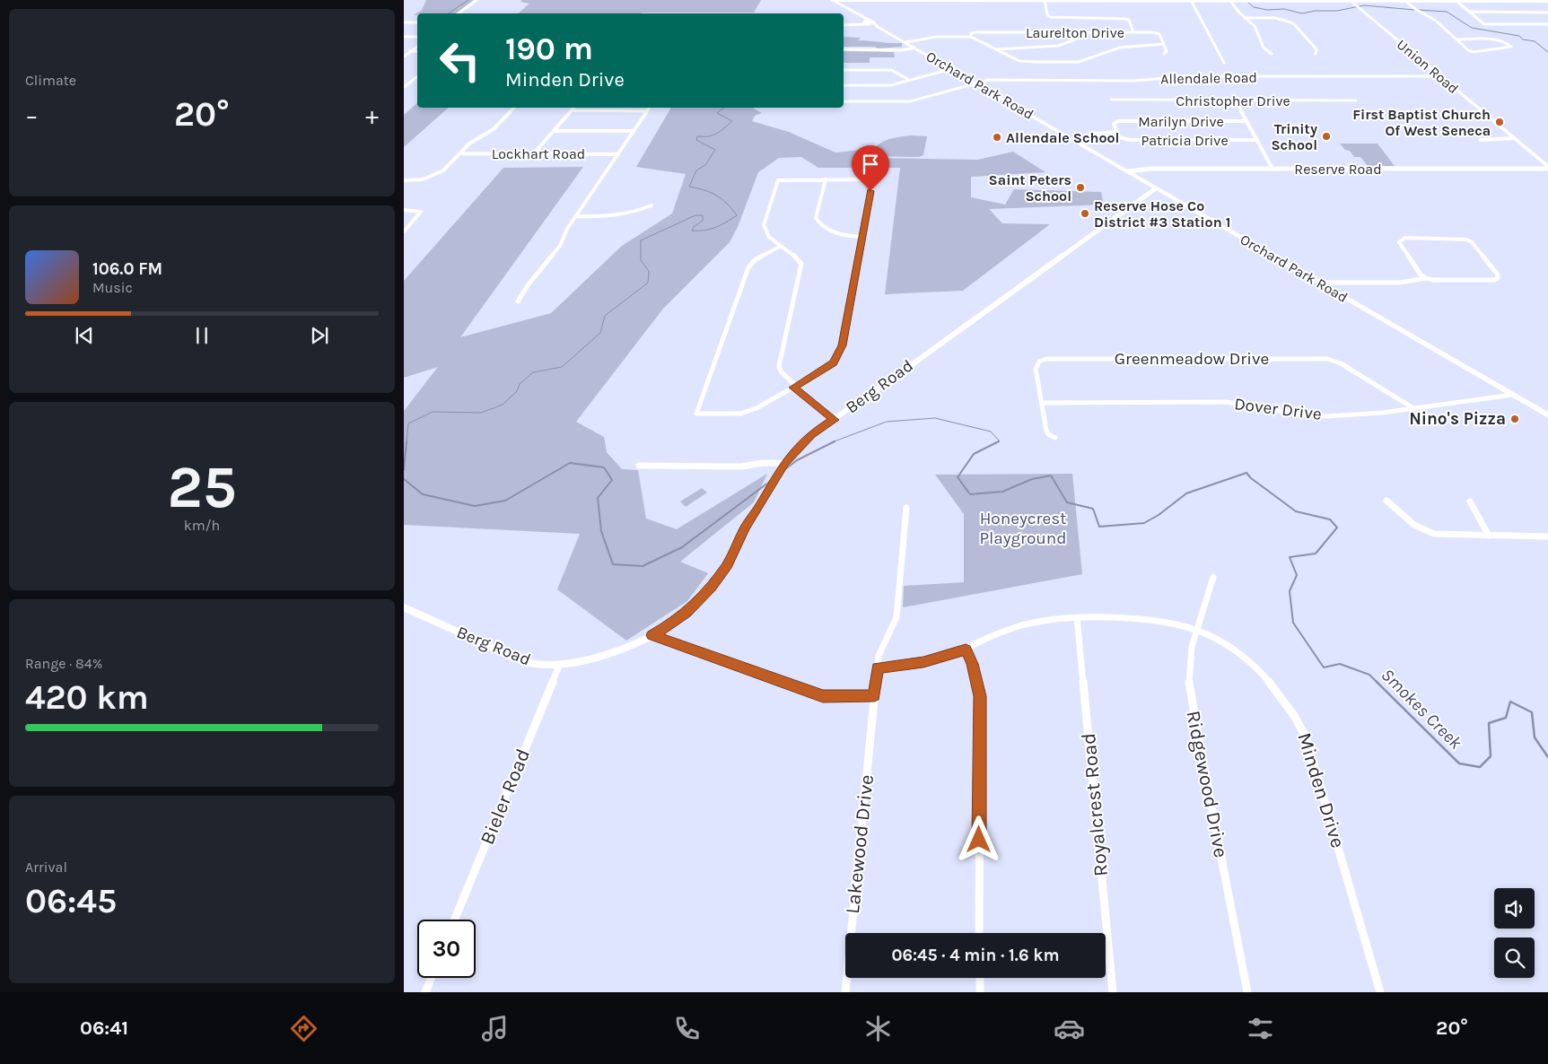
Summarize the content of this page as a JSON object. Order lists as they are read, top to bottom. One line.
{"streets":{"main road":["Union Road","Orchard Park Road"],"street":["Laurelton Drive","Allendale Road","Christopher Drive","Marilyn Drive","Patricia Drive","Lockhart Road","Reserve Road","Greenmeadow Drive","Berg Road","Dover Drive","Ridgewood Drive","Minden Drive","Bieler Road","Royalcrest Road","Lakewood Drive"]},"crossings":[["Union Road","Allendale Road"],["Union Road","Reserve Road"],["Allendale Road","Orchard Park Road"],["Orchard Park Road","Marilyn Drive"],["Orchard Park Road","Reserve Road"],["Orchard Park Road","Berg Road"],["Orchard Park Road","Dover Drive"],["Marilyn Drive","Patricia Drive"],["Greenmeadow Drive","Dover Drive"],["Berg Road","Bieler Road"],["Ridgewood Drive","Minden Drive"],["Minden Drive","Royalcrest Road"]],"water":["Smokes Creek"],"parks":["Honeycrest Playground"],"places":["First Baptist Church Of West Seneca","Trinity School","Allendale School","Saint Peters School","Reserve Hose Co District #3 Station 1","Nino's Pizza"],"page":{"tile":["Climate",["25","km/h"],["Range · 84%","420 km"],["Arrival","06:45"]],"turn":["190 m","Minden Drive"],"heat":["−","20°","+"],"song":["106.0 FM","Music"],"limit":"30","trip":"06:45 · 4 min · 1.6 km","tabs":["06:41","20°"]}}
